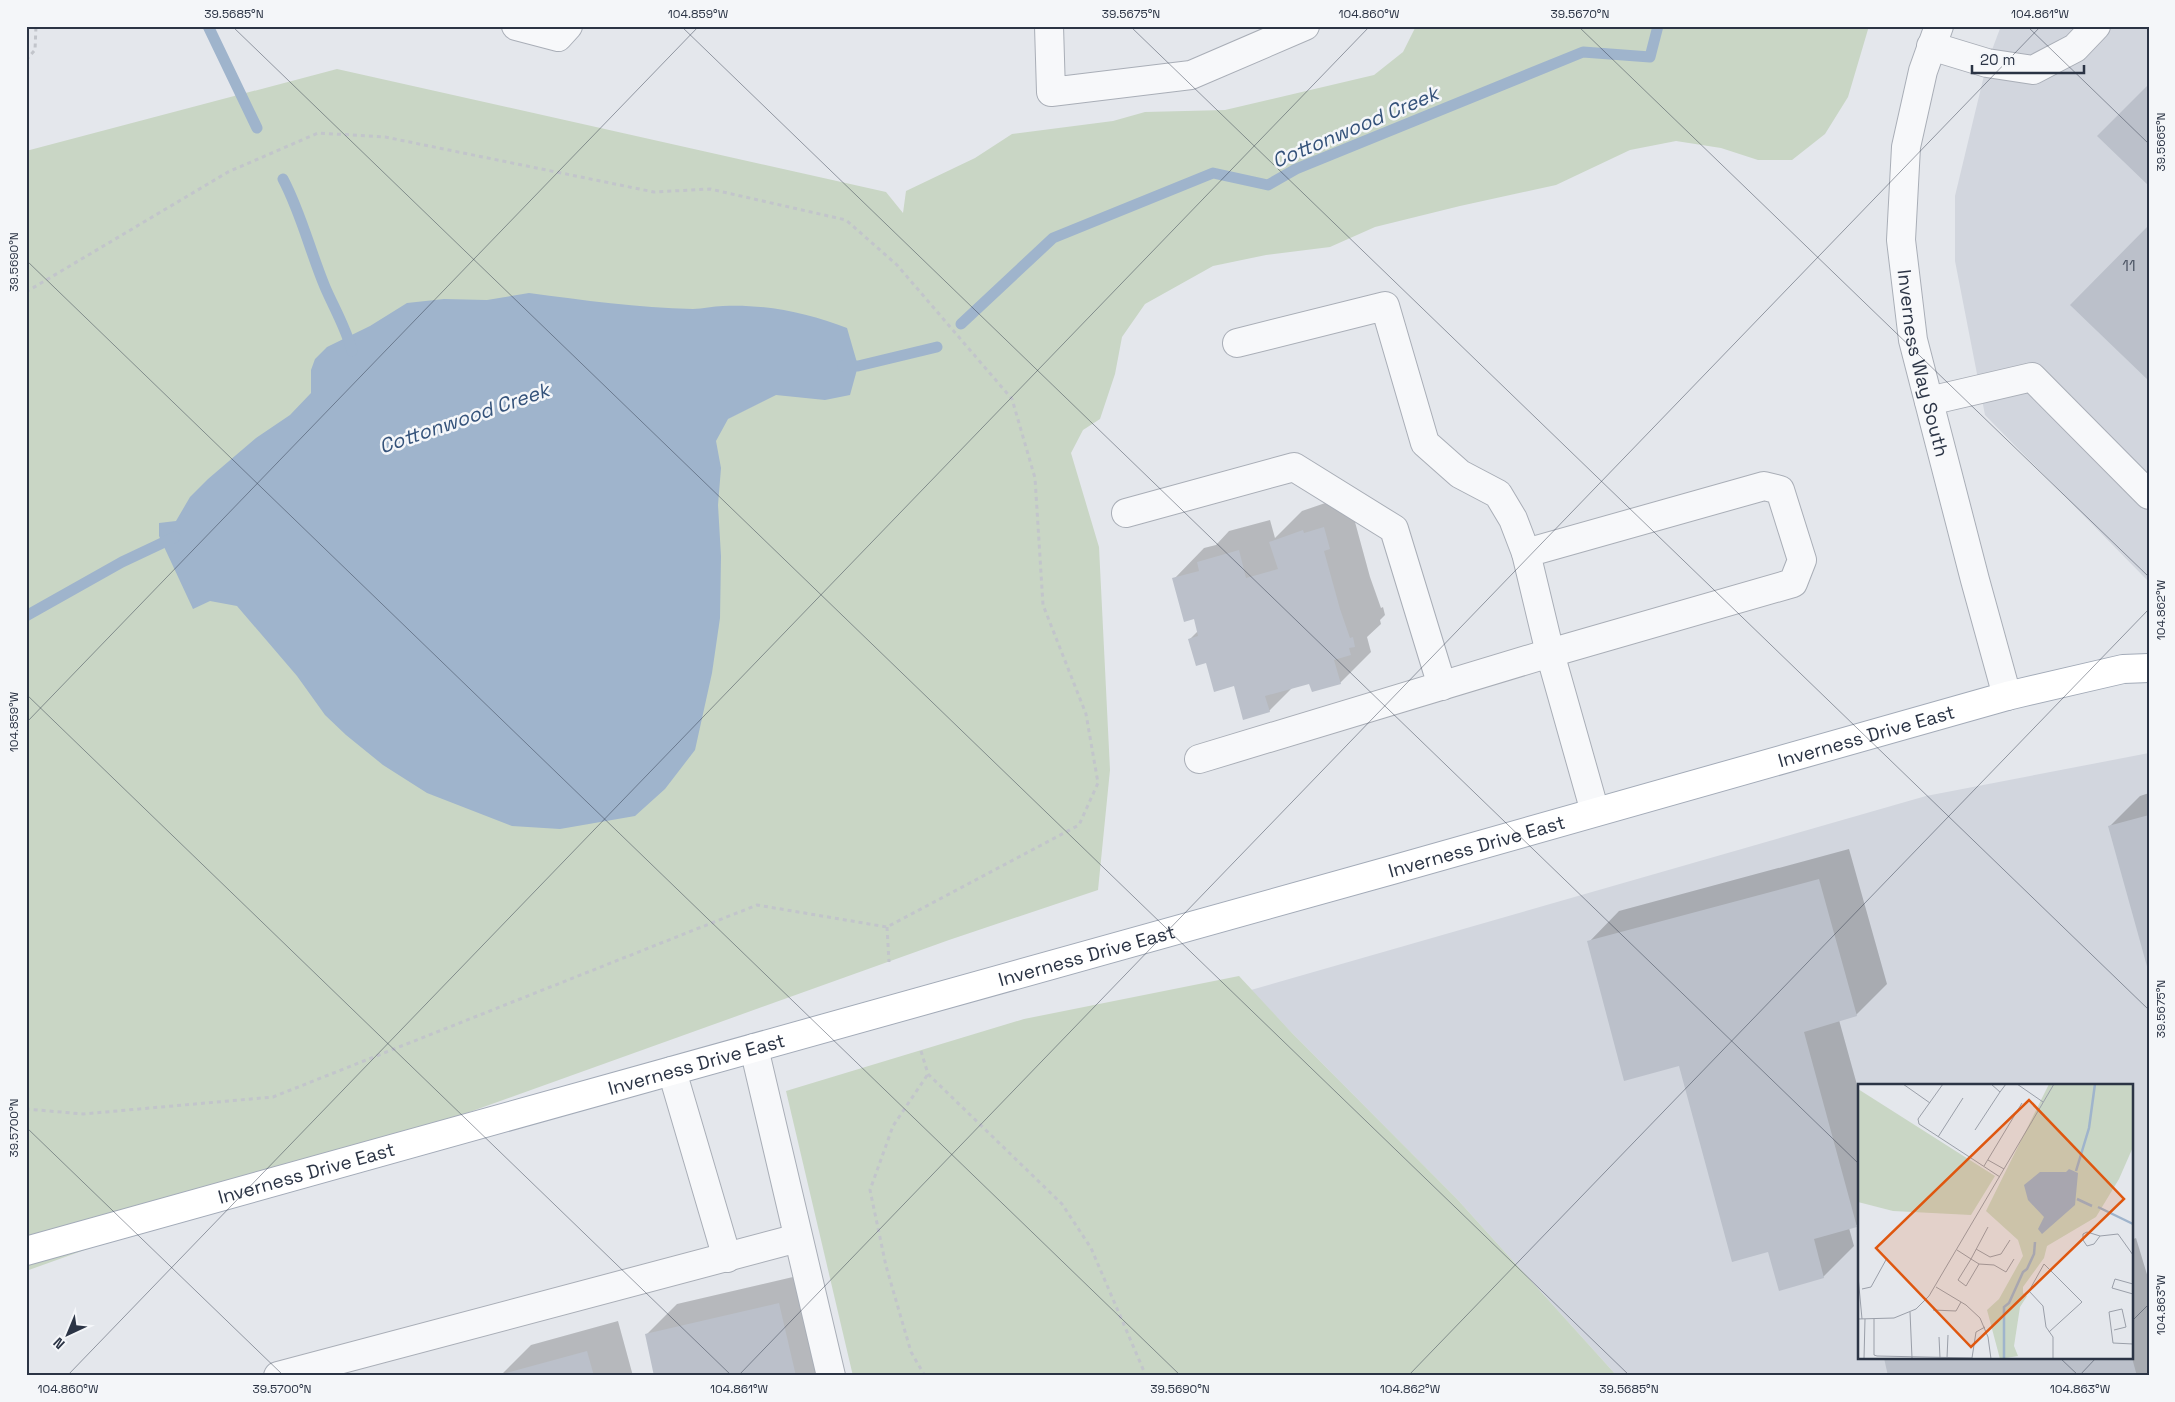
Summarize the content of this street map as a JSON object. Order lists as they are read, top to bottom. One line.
{"streets":{"main road":["Inverness Drive East"],"street":["Inverness Way South"]},"crossings":[["Inverness Way South","Inverness Drive East"]],"water":["Cottonwood Creek"],"house_numbers":["11"],"scale_bar":"20 m","north":"bottom left","coordinates":["39.5685°N","104.859°W","39.5675°N","104.860°W","39.5670°N","104.861°W","39.5665°N","39.5690°N","104.862°W","39.5700°N","104.863°W"]}
